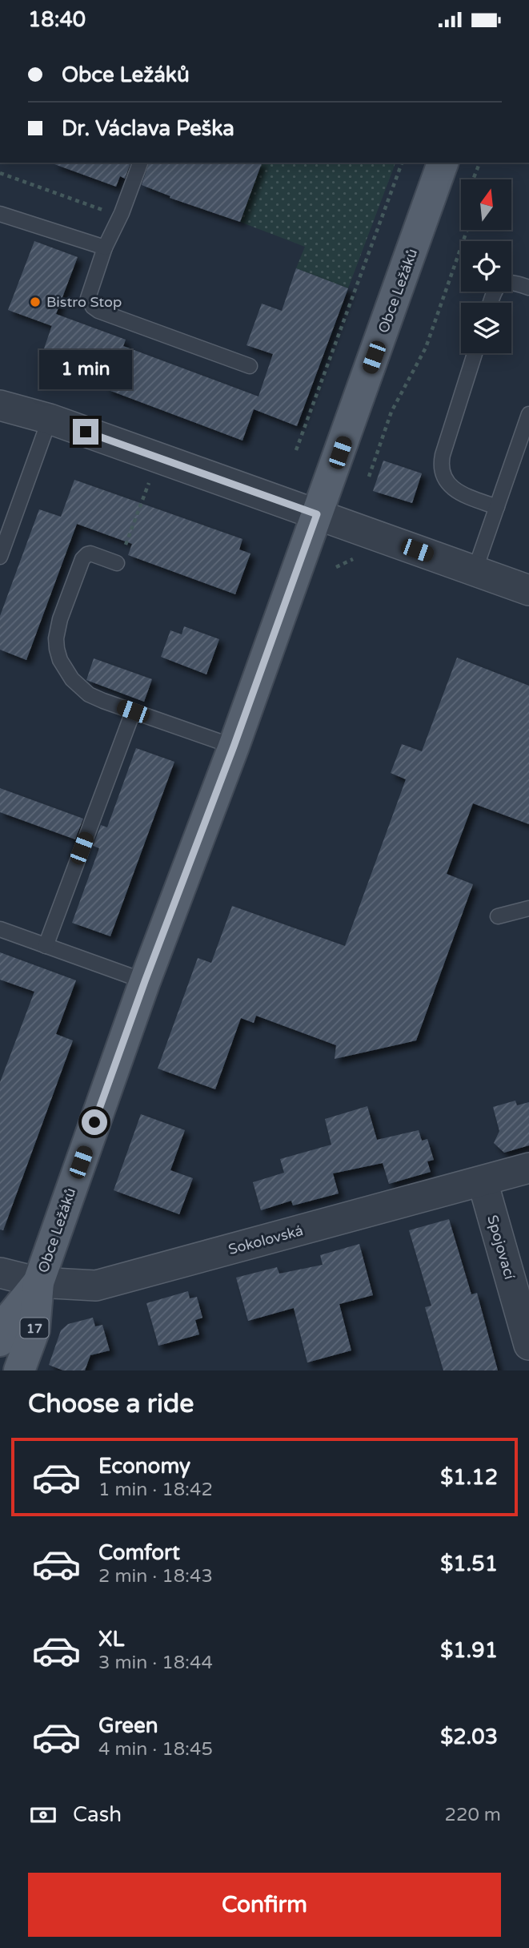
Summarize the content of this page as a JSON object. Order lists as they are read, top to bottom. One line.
{"streets":{"main road":["Obce Ležáků","17"],"street":["Sokolovská","Spojovací"]},"crossings":[["Obce Ležáků","Sokolovská"],["Sokolovská","Spojovací"]],"places":["Bistro Stop"],"north":"top","page":{"status":"18:40","banner":["Obce Ležáků","Dr. Václava Peška"],"bubble":"1 min","heading":"Choose a ride","list":[{"name":"Economy","note":"1 min · 18:42","value":"$1.12"},{"name":"Comfort","note":"2 min · 18:43","value":"$1.51"},{"name":"XL","note":"3 min · 18:44","value":"$1.91"},{"name":"Green","note":"4 min · 18:45","value":"$2.03"}],"pay":["Cash","220 m"],"buttons":"Confirm"}}
